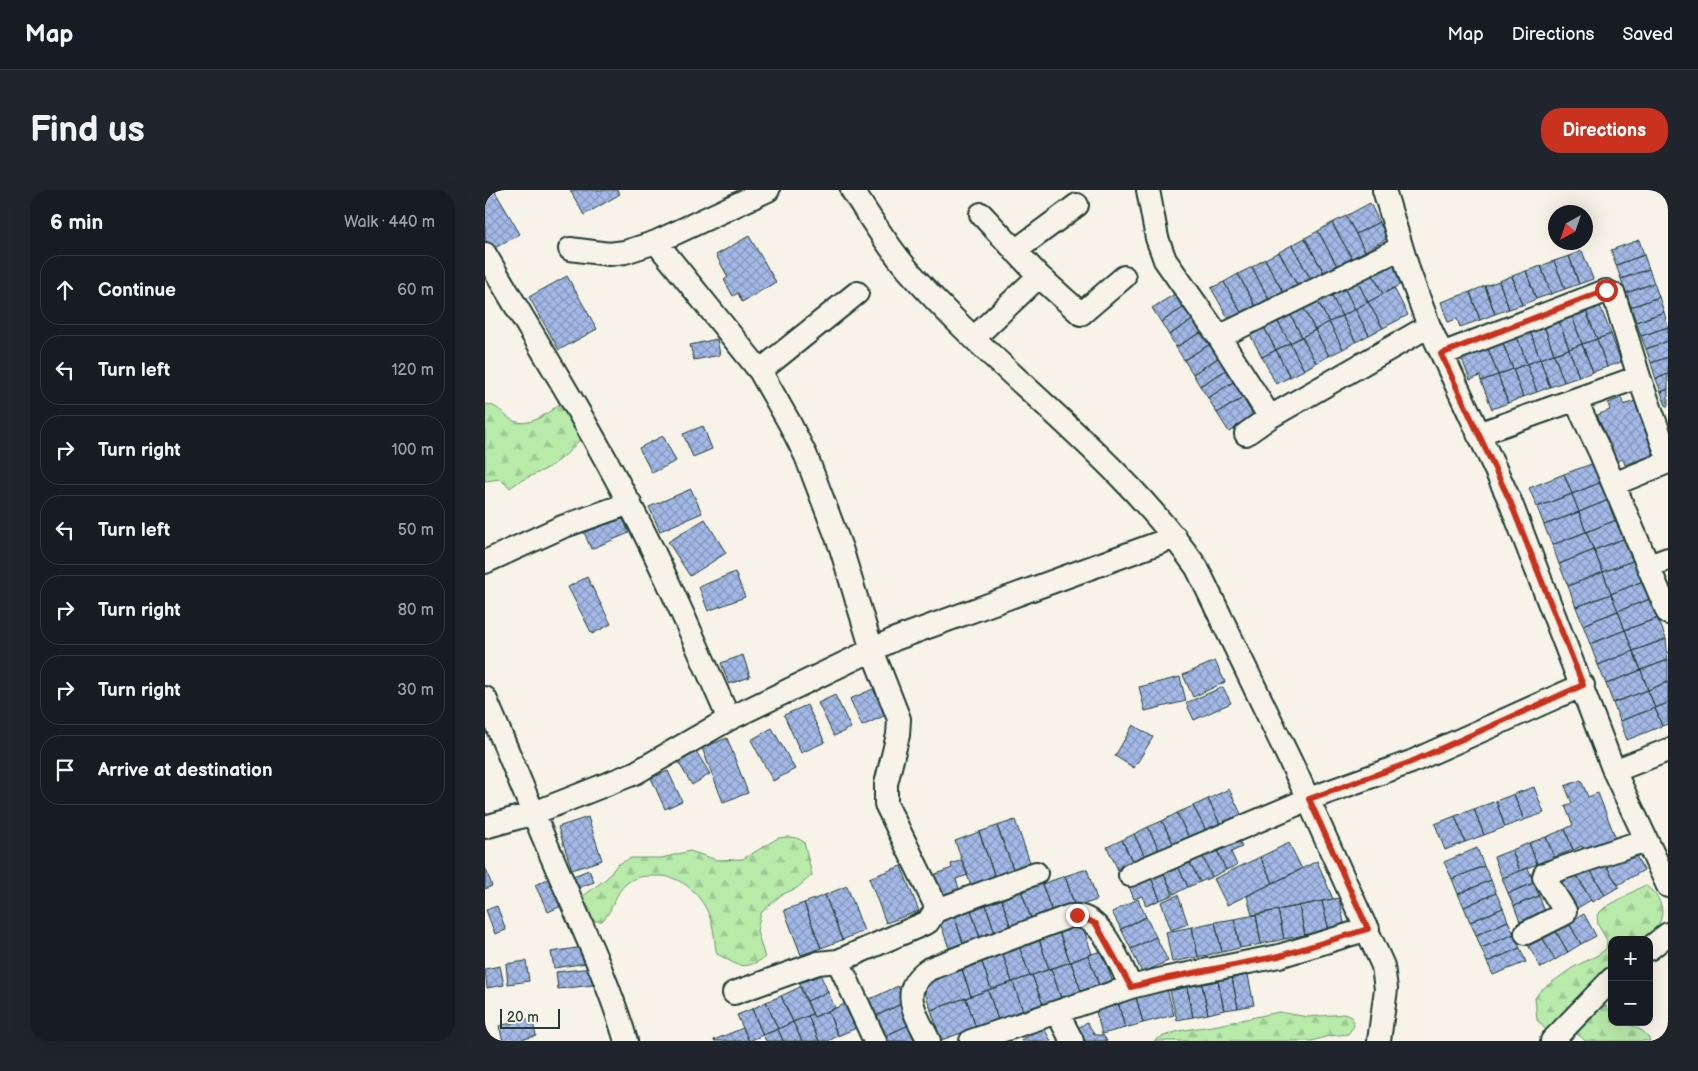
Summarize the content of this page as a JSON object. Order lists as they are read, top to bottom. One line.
{"scale_bar":"20 m","north":"bottom left","page":{"header":"Map","nav":["Map","Directions","Saved"],"buttons":"Directions","title":"Find us","heading":["6 min","Walk · 440 m"],"list":[["Continue","60 m"],["Turn left","120 m"],["Turn right","100 m"],["Turn left","50 m"],["Turn right","80 m"],["Turn right","30 m"],"Arrive at destination"],"map_buttons":["+","−"],"scale":"20 m"}}
